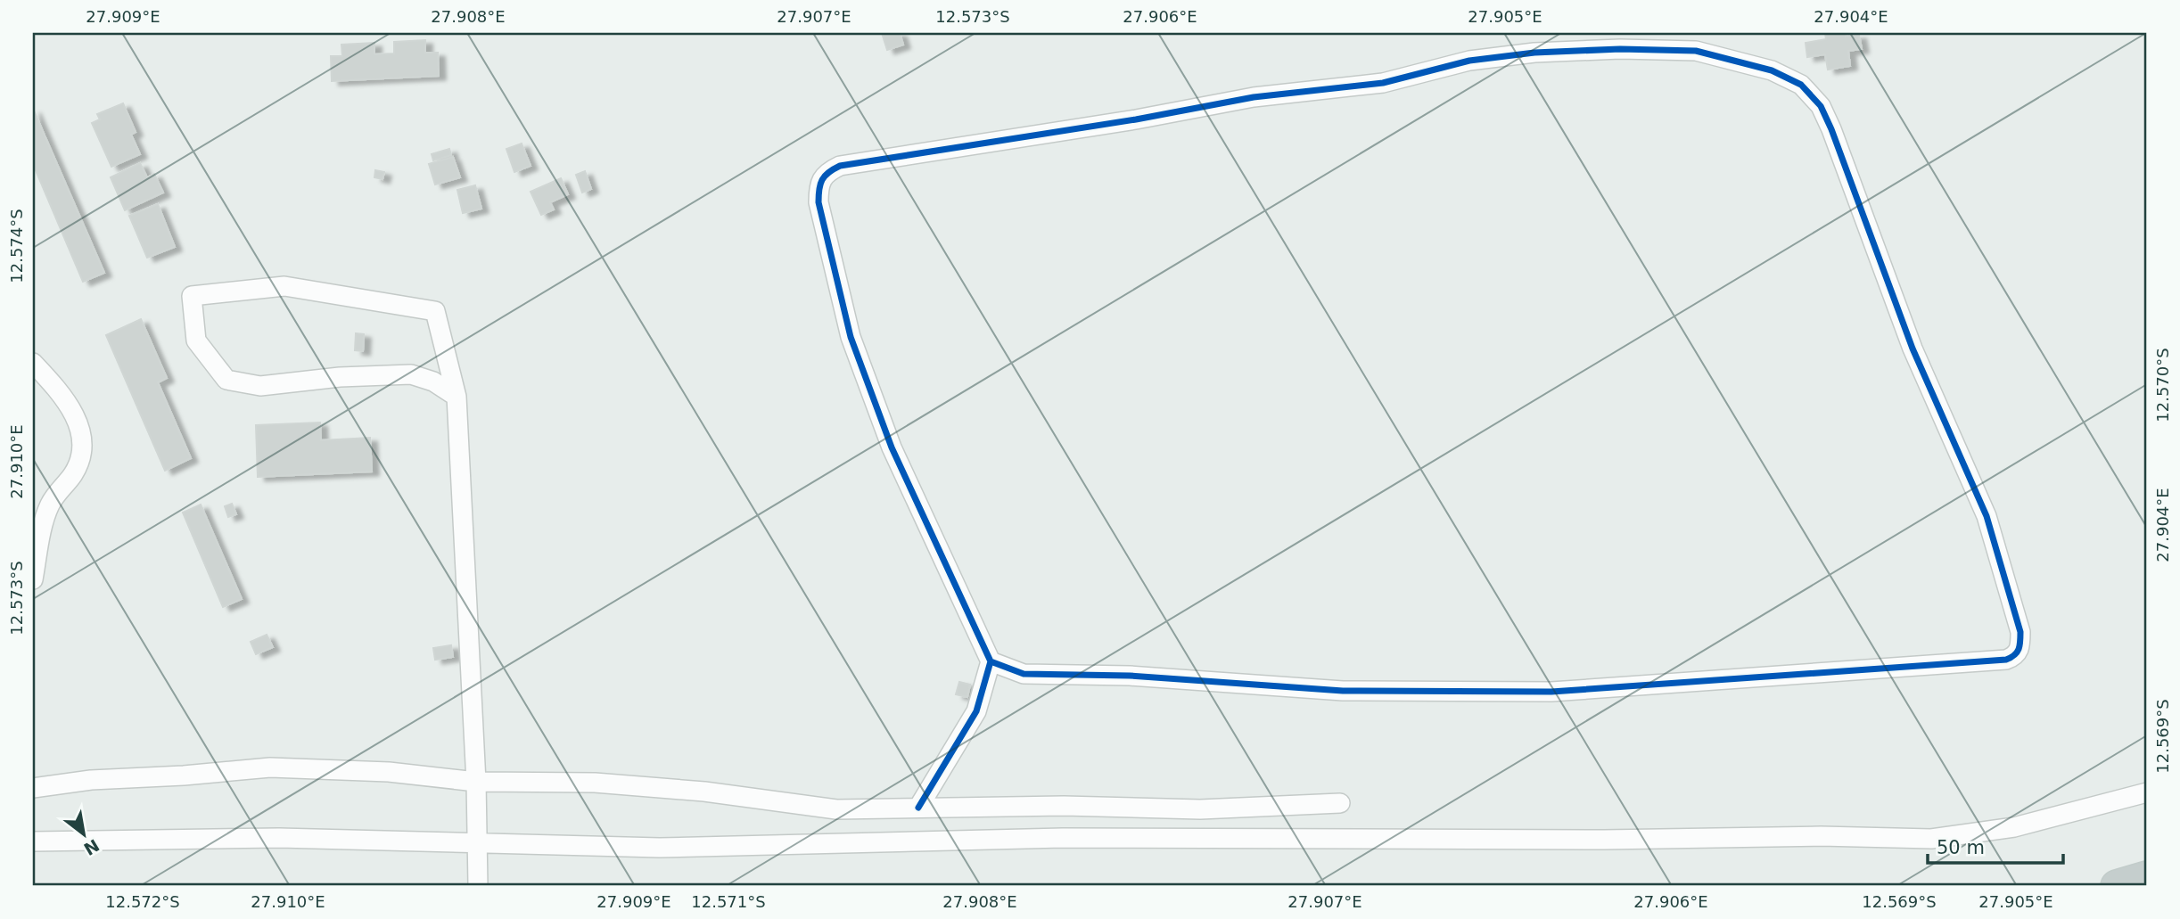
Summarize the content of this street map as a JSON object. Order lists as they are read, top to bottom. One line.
{"scale_bar":"50 m","north":"bottom right","coordinates":["27.909°E","27.908°E","27.907°E","12.573°S","27.906°E","27.905°E","27.904°E","12.574°S","12.570°S","27.910°E","12.569°S","12.572°S","12.571°S"]}
